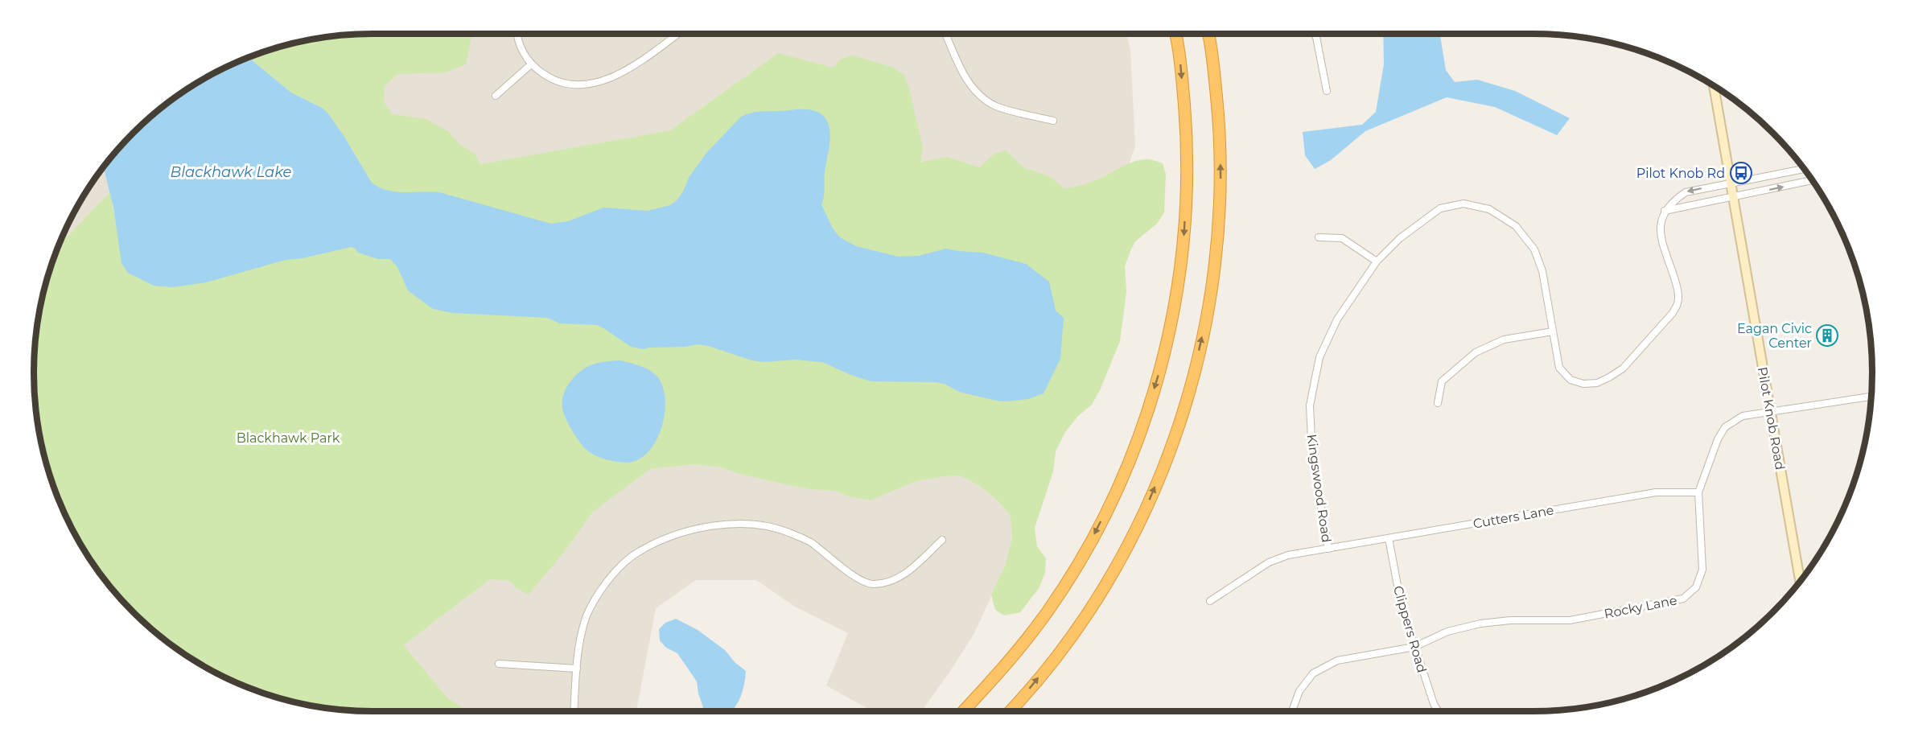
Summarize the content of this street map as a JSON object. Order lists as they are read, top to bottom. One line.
{"streets":{"main road":["Pilot Knob Road"],"street":["Kingswood Road","Cutters Lane","Rocky Lane","Clippers Road"]},"crossings":[["Pilot Knob Road","Rocky Lane"],["Kingswood Road","Cutters Lane"],["Cutters Lane","Rocky Lane"],["Cutters Lane","Clippers Road"],["Rocky Lane","Clippers Road"]],"water":["Blackhawk Lake"],"parks":["Blackhawk Park"],"places":{"bus stop":["Pilot Knob Rd"],"building":["Eagan Civic Center"]}}
